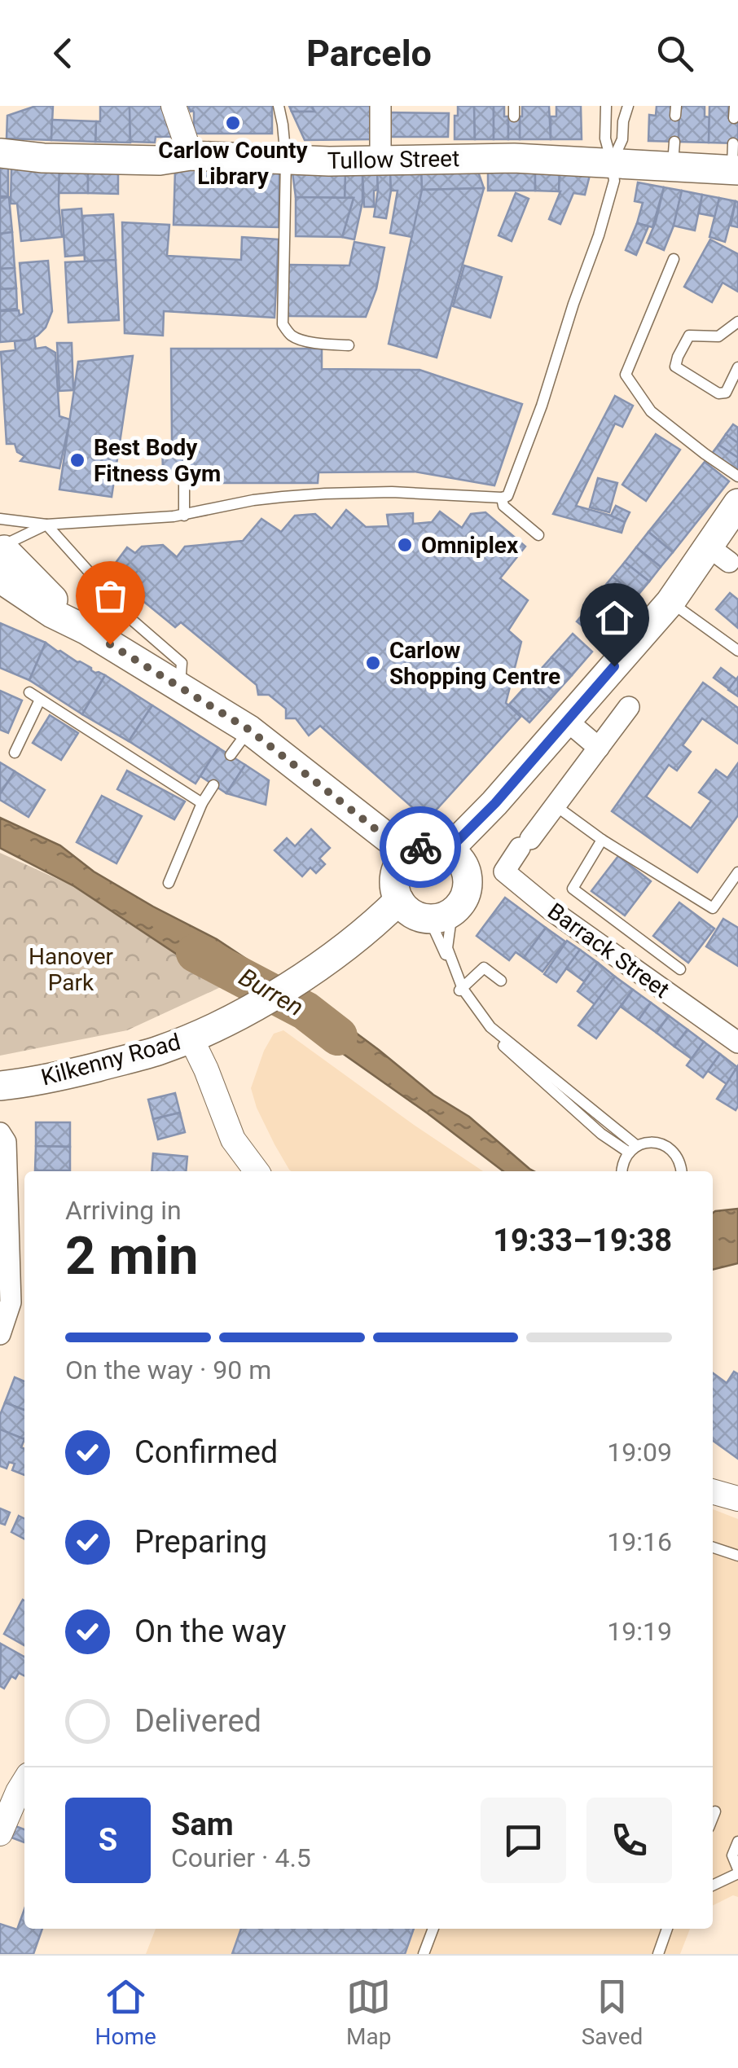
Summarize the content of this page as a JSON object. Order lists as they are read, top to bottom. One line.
{"streets":{"main road":["Tullow Street","Kilkenny Road"],"street":["Barrack Street"]},"water":["Burren"],"parks":["Hanover Park"],"places":["Carlow County Library","Best Body Fitness Gym","Omniplex","Carlow Shopping Centre"],"page":{"header":"Parcelo","heading":["2 min","Arriving in","19:33–19:38"],"panel":["Sam","Courier · 4.5"],"bar":"On the way · 90 m","list":[["Confirmed","19:09"],["Preparing","19:16"],["On the way","19:19"],"Delivered"],"round":"S","tabs":["Home","Map","Saved"]}}
